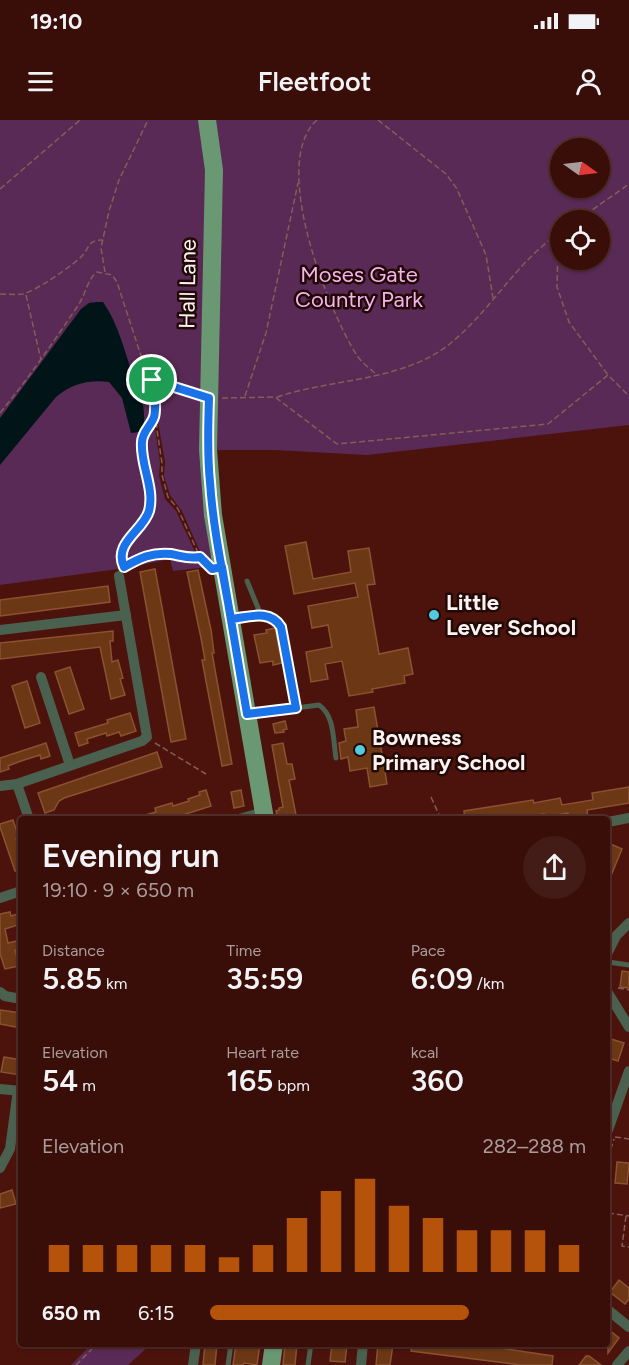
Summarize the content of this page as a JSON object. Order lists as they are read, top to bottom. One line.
{"streets":{"main road":["Hall Lane"]},"parks":["Moses Gate Country Park"],"places":["Little Lever School","Bowness Primary School"],"north":"right","page":{"status":"19:10","header":"Fleetfoot","heading":["Evening run","19:10 · 9 × 650 m"],"stats":[["Distance","5.85 km"],["Time","35:59"],["Pace","6:09 /km"],["Elevation","54 m"],["Heart rate","165 bpm"],["kcal","360"]],"chart":["Elevation","282–288 m"],"list":[{"name":"650 m","note":"6:15"}]}}
